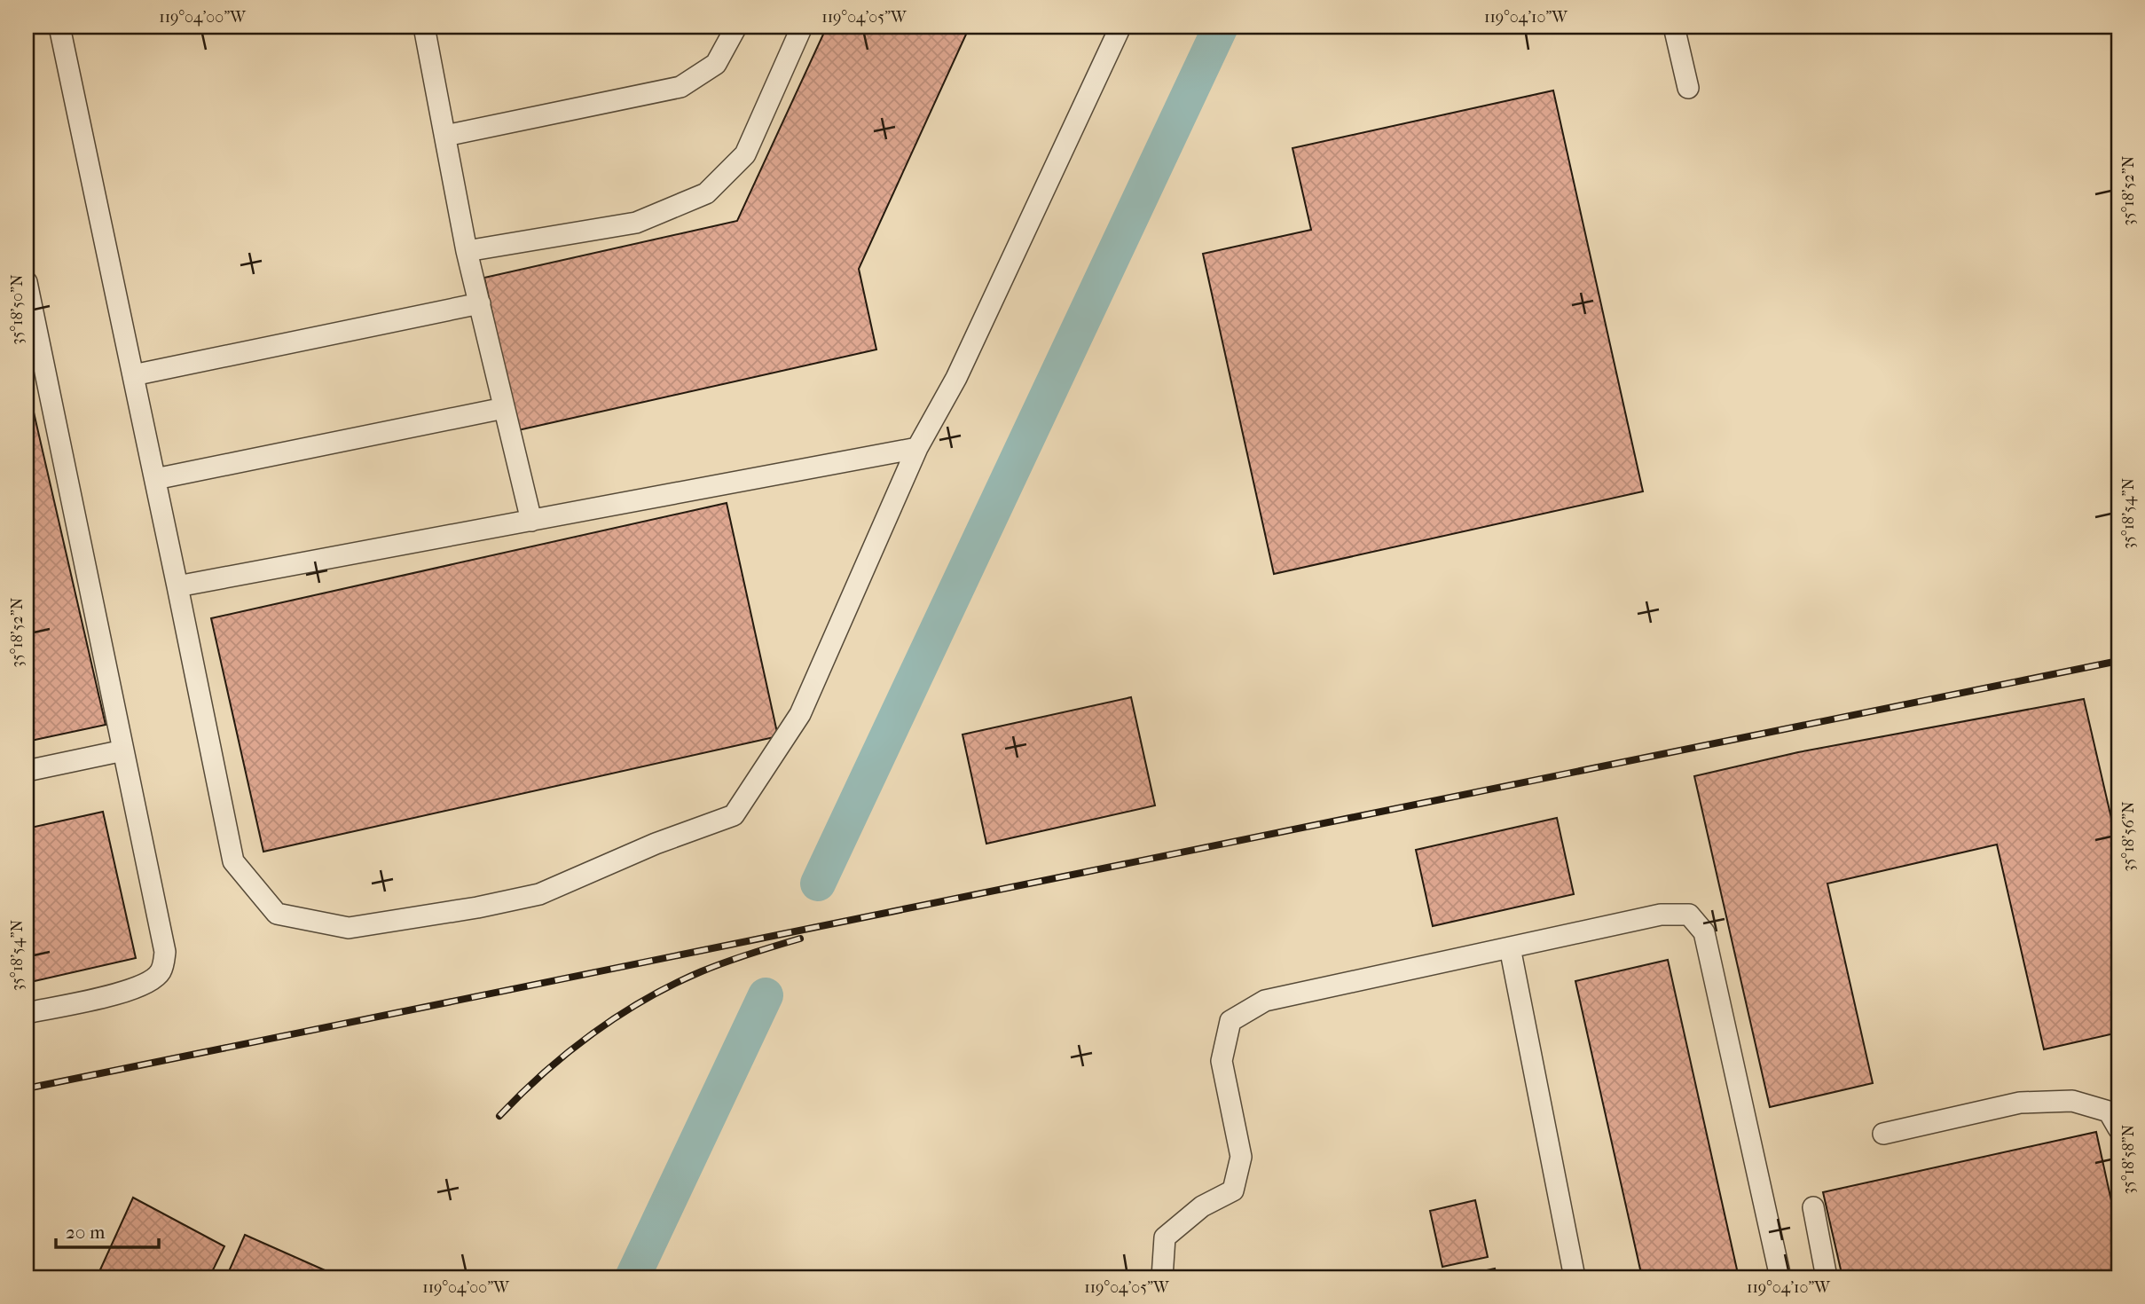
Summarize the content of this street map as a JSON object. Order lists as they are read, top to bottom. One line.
{"scale_bar":"20 m","coordinates":["119°04'00\"W","119°04'05\"W","119°04'10\"W","35°18'52\"N","35°18'50\"N","35°18'54\"N","35°18'56\"N","35°18'58\"N"]}
